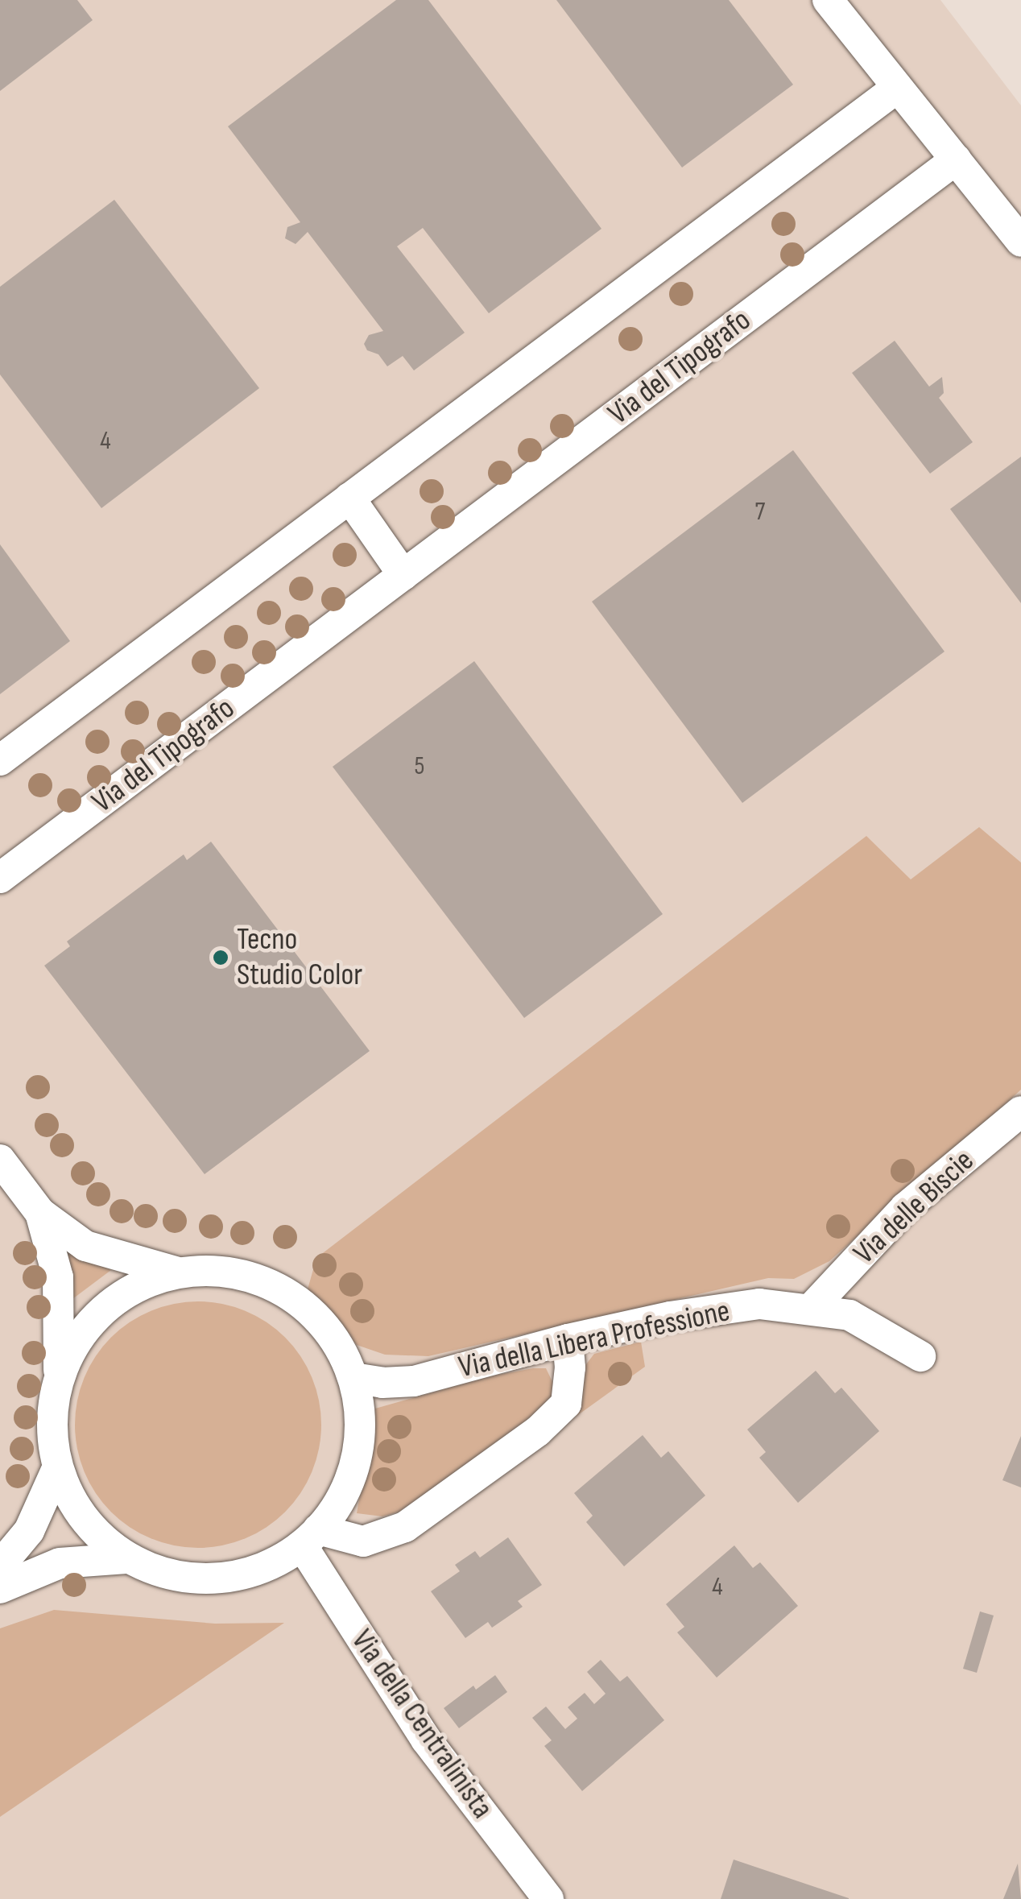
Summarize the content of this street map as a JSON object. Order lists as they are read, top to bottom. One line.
{"streets":{"street":["Via del Tipografo","Via delle Biscie","Via della Libera Professione","Via della Centralinista"]},"crossings":[["Via delle Biscie","Via della Libera Professione"]],"places":["Tecno Studio Color"],"house_numbers":["4","7","5","4"]}
